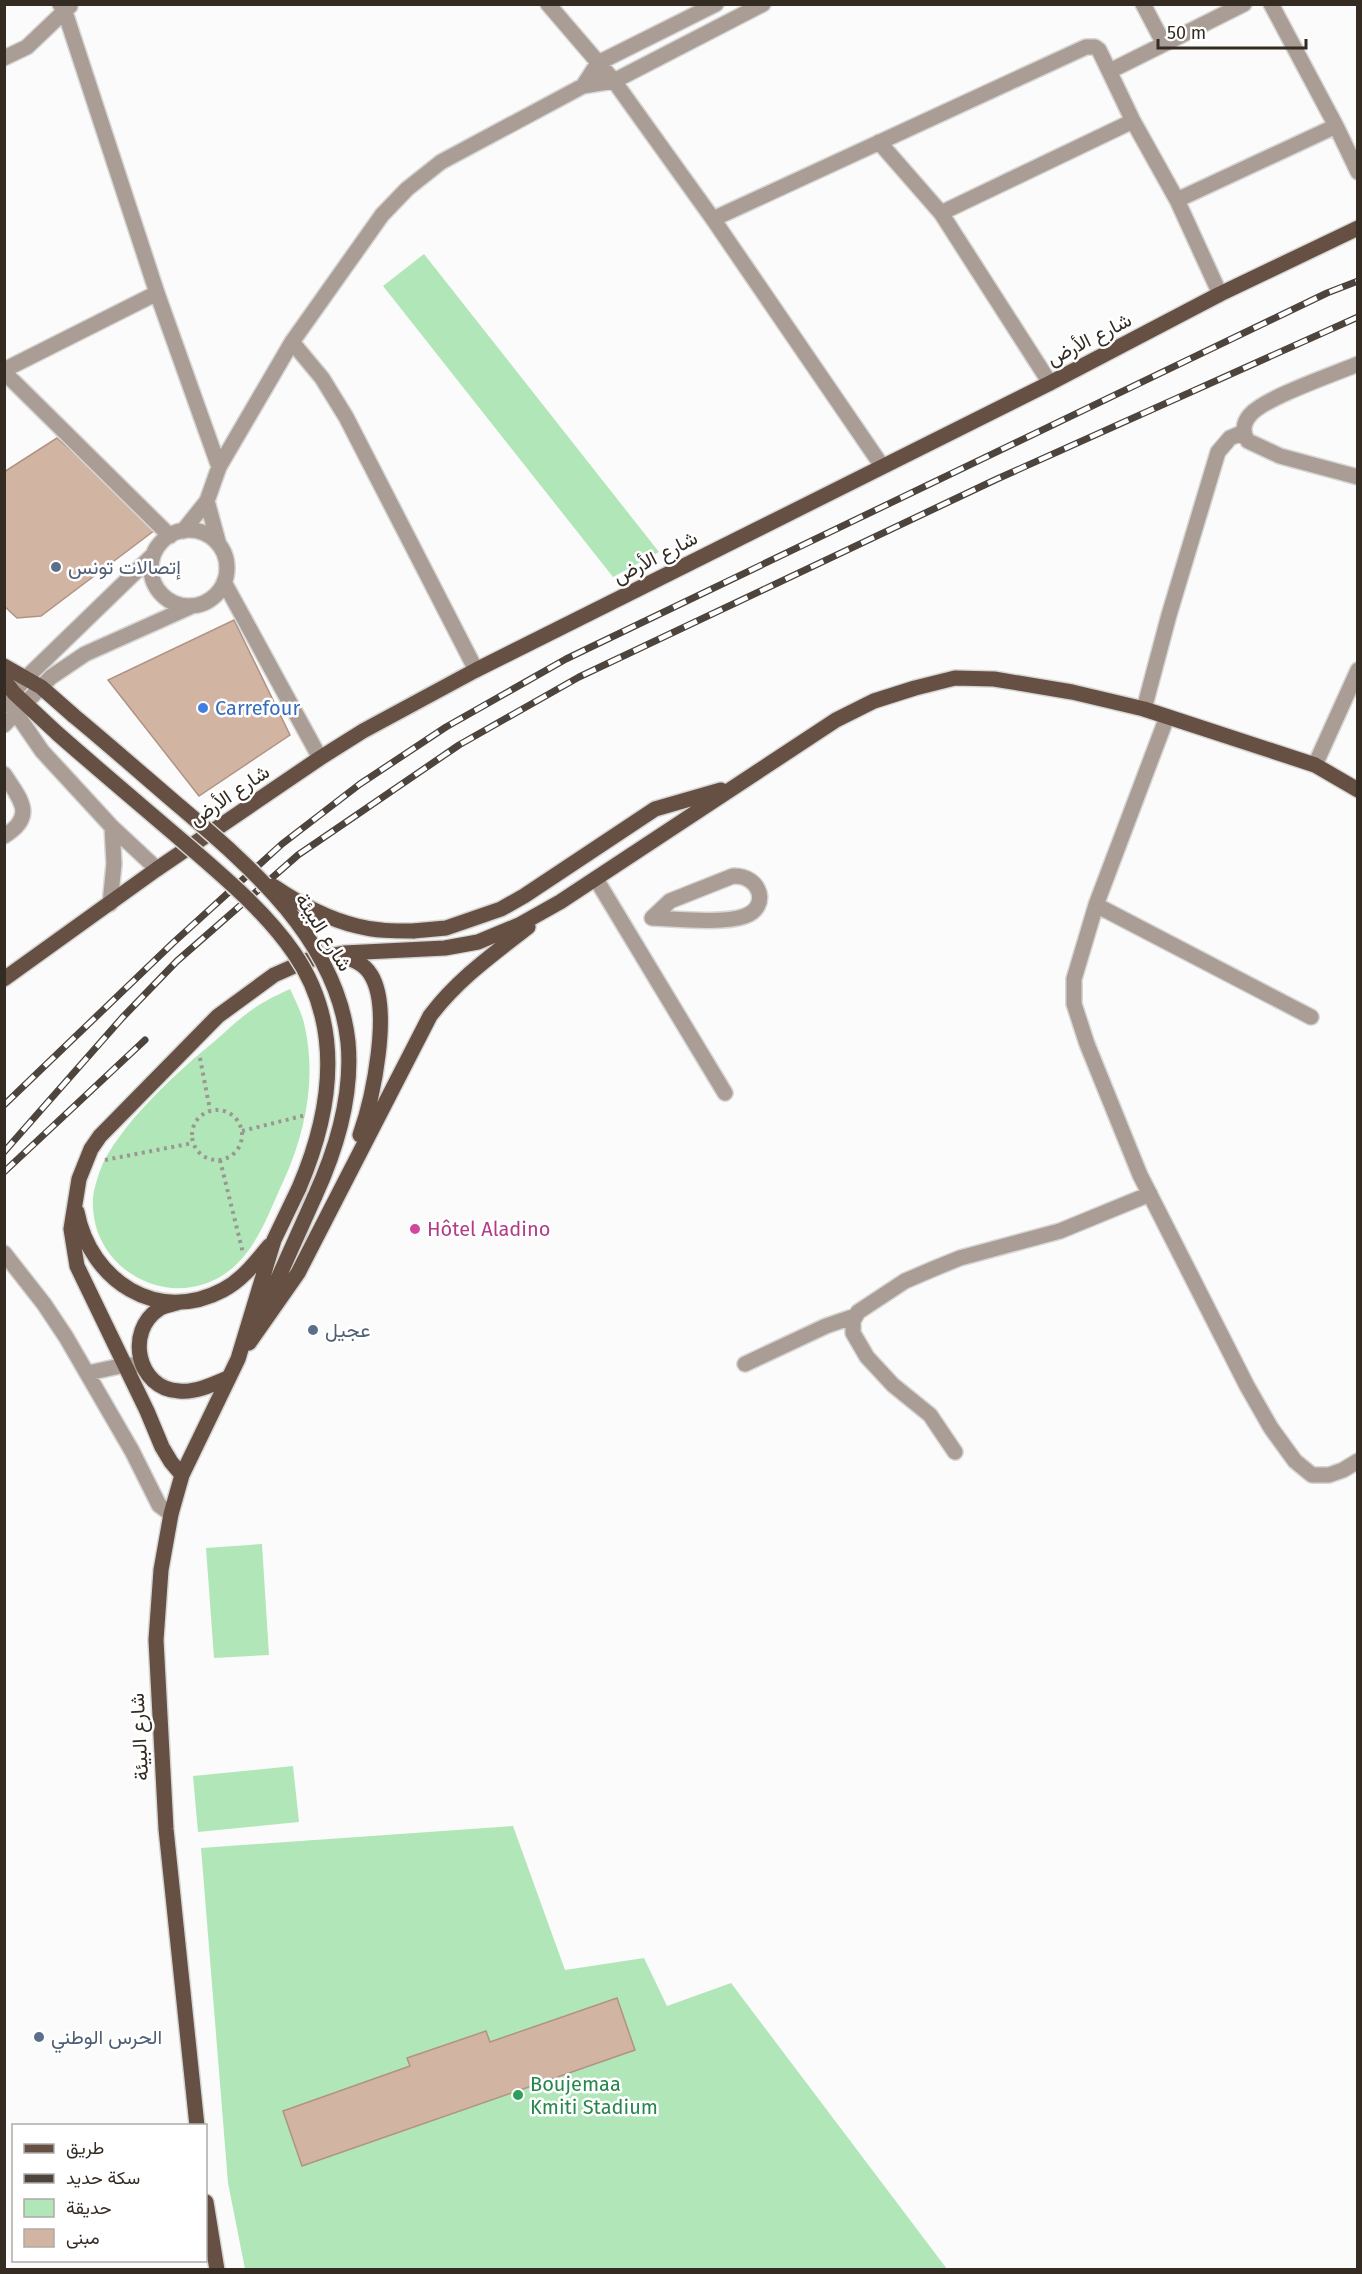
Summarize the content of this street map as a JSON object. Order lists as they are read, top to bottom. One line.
{"streets":{"main road":["شارع الأرض","شارع البيئة"]},"places":["إتصالات تونس","Carrefour","Hôtel Aladino","عجيل","الحرس الوطني","Boujemaa Kmiti Stadium"],"legend":["طريق","سكة حديد","حديقة","مبنى"],"scale_bar":"50 m"}
